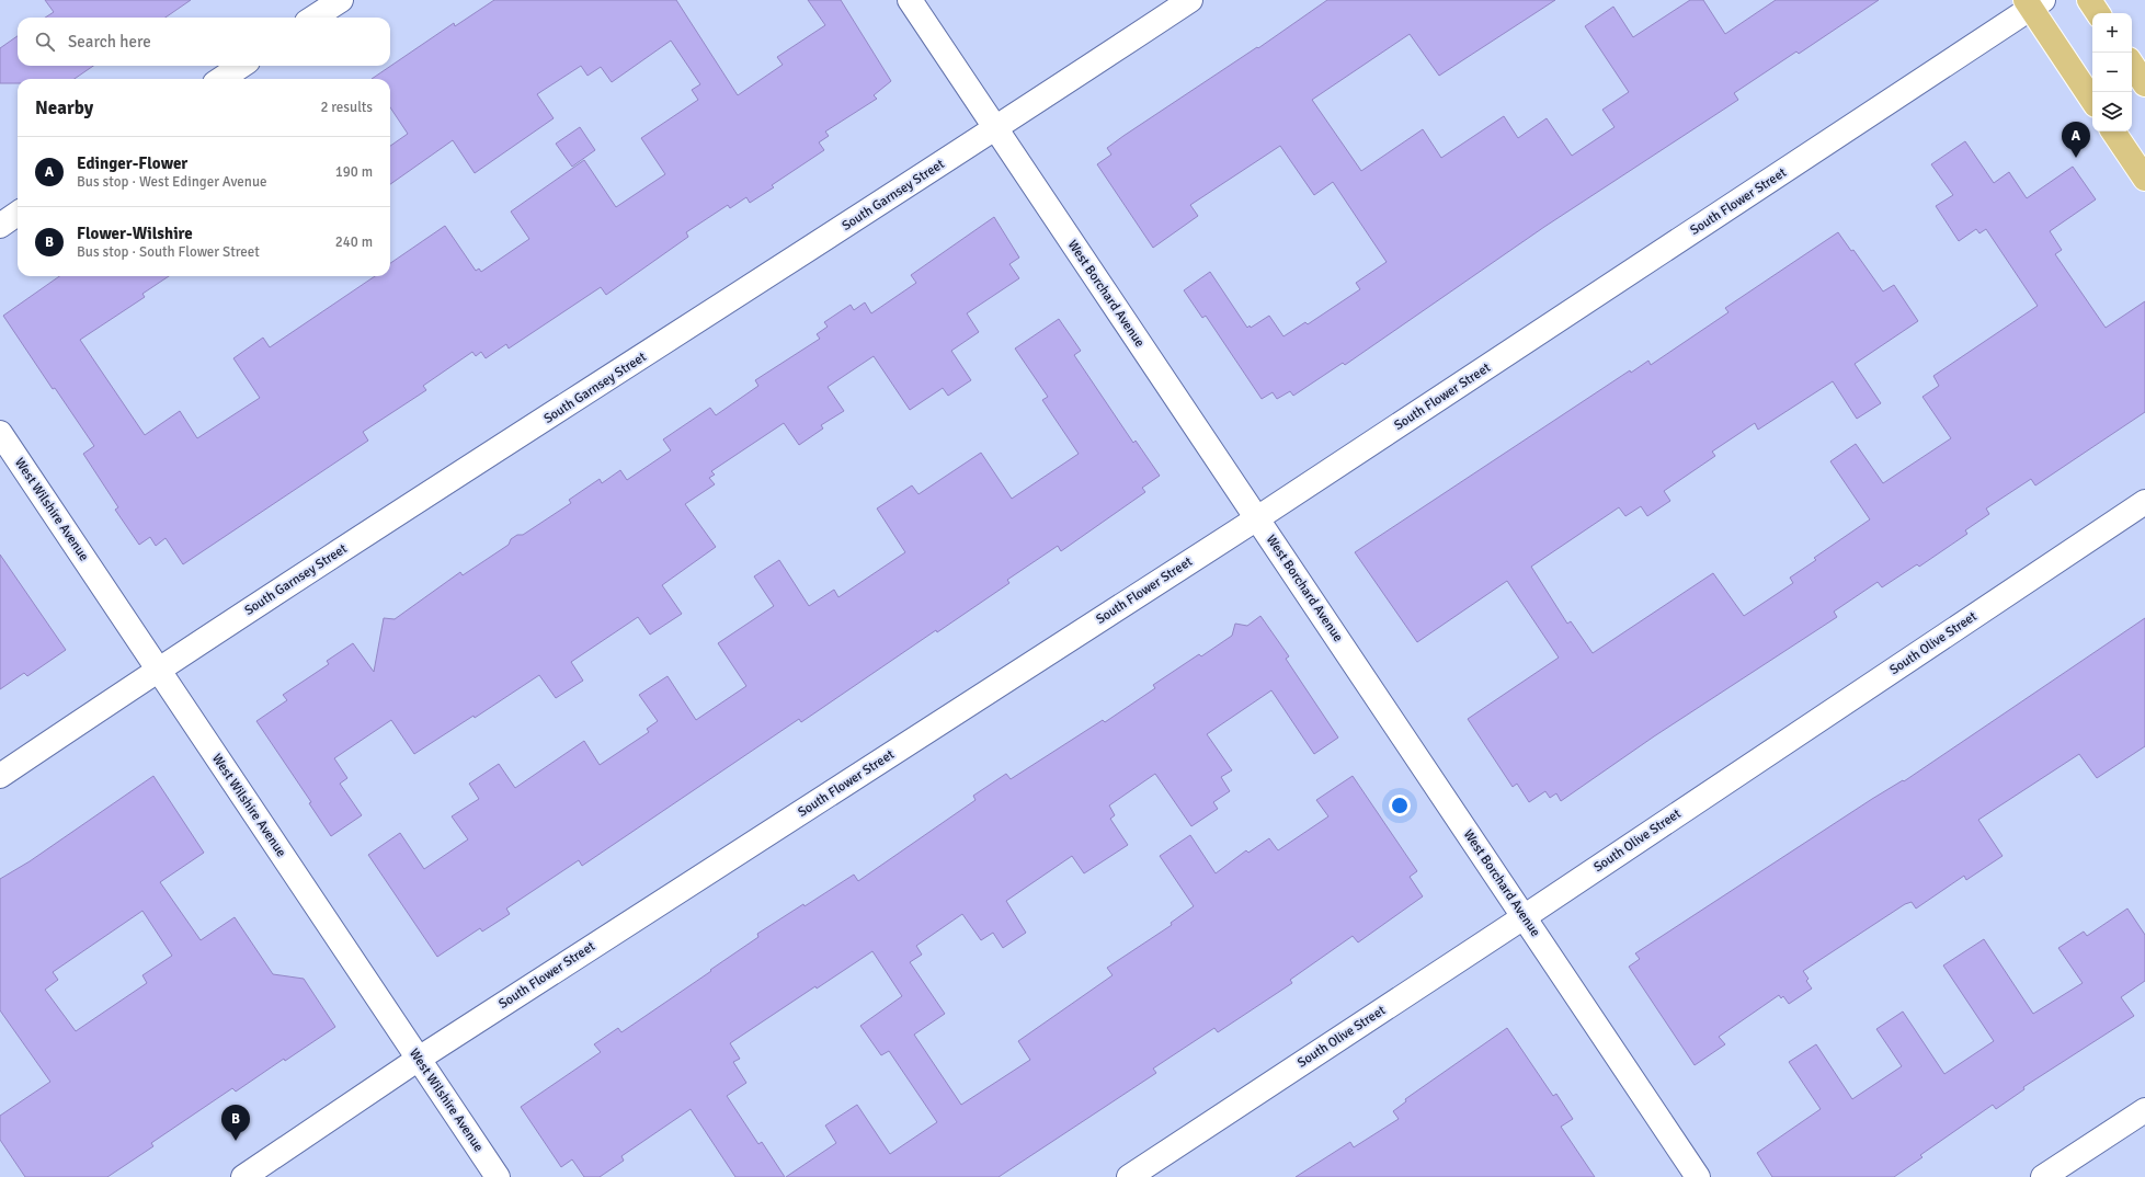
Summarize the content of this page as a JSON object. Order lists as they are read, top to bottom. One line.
{"streets":{"street":["South Garnsey Street","South Flower Street","West Borchard Avenue","West Wilshire Avenue","South Olive Street"]},"crossings":[["South Garnsey Street","West Borchard Avenue"],["South Garnsey Street","West Wilshire Avenue"],["South Flower Street","West Borchard Avenue"],["South Flower Street","West Wilshire Avenue"],["West Borchard Avenue","South Olive Street"]],"page":{"map_buttons":["+","−"],"search":"Search here","heading":["Nearby","2 results"],"pins":["A","B"],"list":[{"mark":"A","name":"Edinger-Flower","note":"Bus stop · West Edinger Avenue","value":"190 m"},{"mark":"B","name":"Flower-Wilshire","note":"Bus stop · South Flower Street","value":"240 m"}]}}
